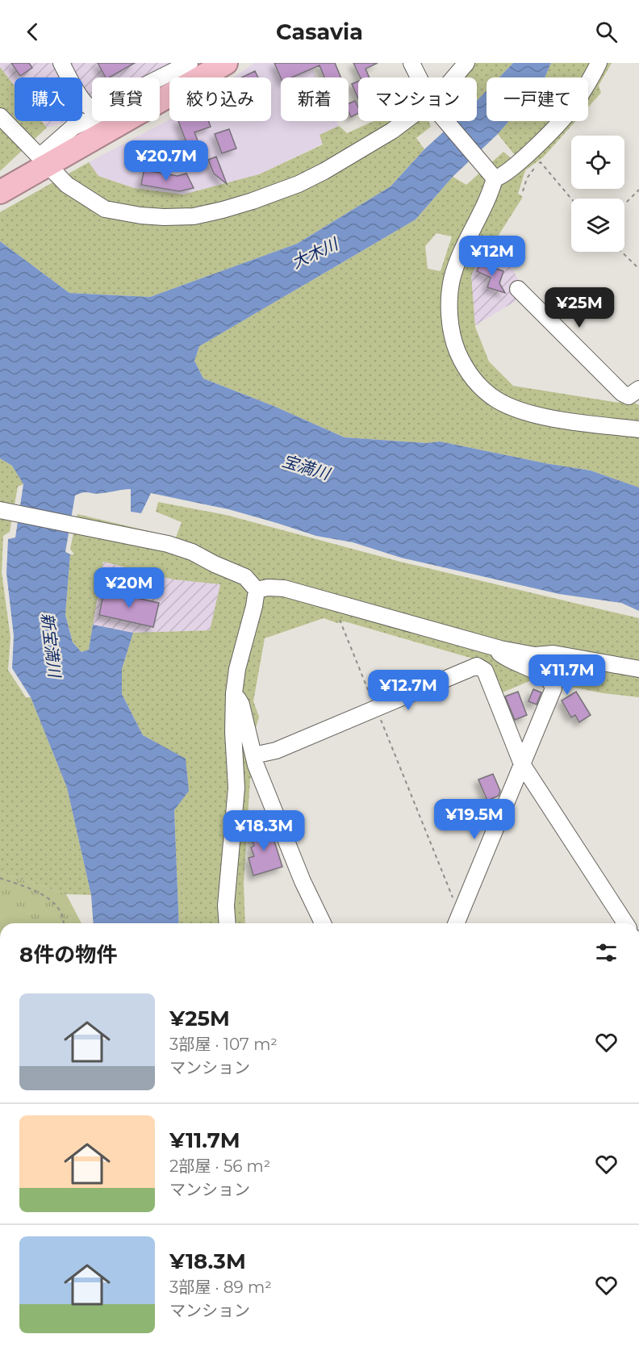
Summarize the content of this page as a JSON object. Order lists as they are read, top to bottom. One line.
{"water":["大木川","宝満川","新宝満川"],"page":{"header":"Casavia","chip":["購入","賃貸","絞り込み","新着","マンション","一戸建て"],"price":["¥20.7M","¥12M","¥25M","¥20M","¥11.7M","¥12.7M","¥19.5M","¥18.3M"],"heading":"8件の物件","list":[{"name":"¥25M","note":"3部屋 · 107 m² · マンション"},{"name":"¥11.7M","note":"2部屋 · 56 m² · マンション"},{"name":"¥18.3M","note":"3部屋 · 89 m² · マンション"}]}}
